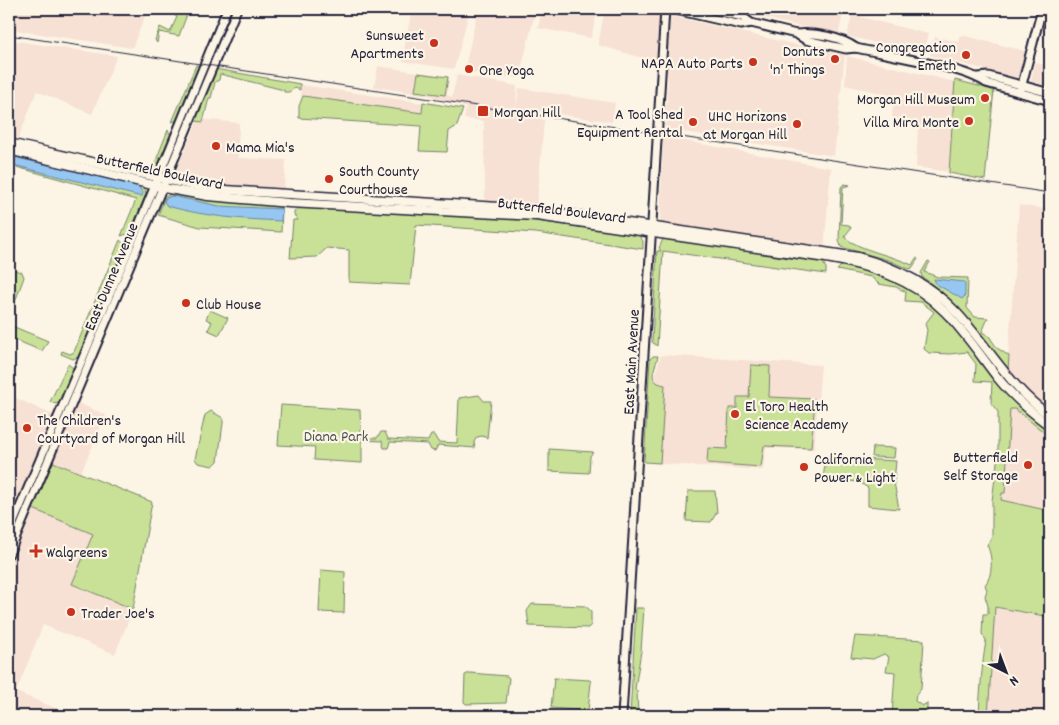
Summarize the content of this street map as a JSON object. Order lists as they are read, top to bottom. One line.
{"streets":{"main road":["Butterfield Boulevard","East Dunne Avenue","East Main Avenue"]},"crossings":[["Butterfield Boulevard","East Dunne Avenue"],["Butterfield Boulevard","East Main Avenue"]],"parks":["Diana Park"],"places":{"other":["Sunsweet Apartments","Congregation Emeth","Donuts 'n' Things","NAPA Auto Parts","One Yoga","Morgan Hill Museum","Villa Mira Monte","A Tool Shed Equipment Rental","UHC Horizons at Morgan Hill","Mama Mia's","South County Courthouse","Club House","El Toro Health Science Academy","The Children's Courtyard of Morgan Hill","Butterfield Self Storage","California Power & Light","Trader Joe's"],"transit":["Morgan Hill"],"health":["Walgreens"]},"north":"bottom right"}
